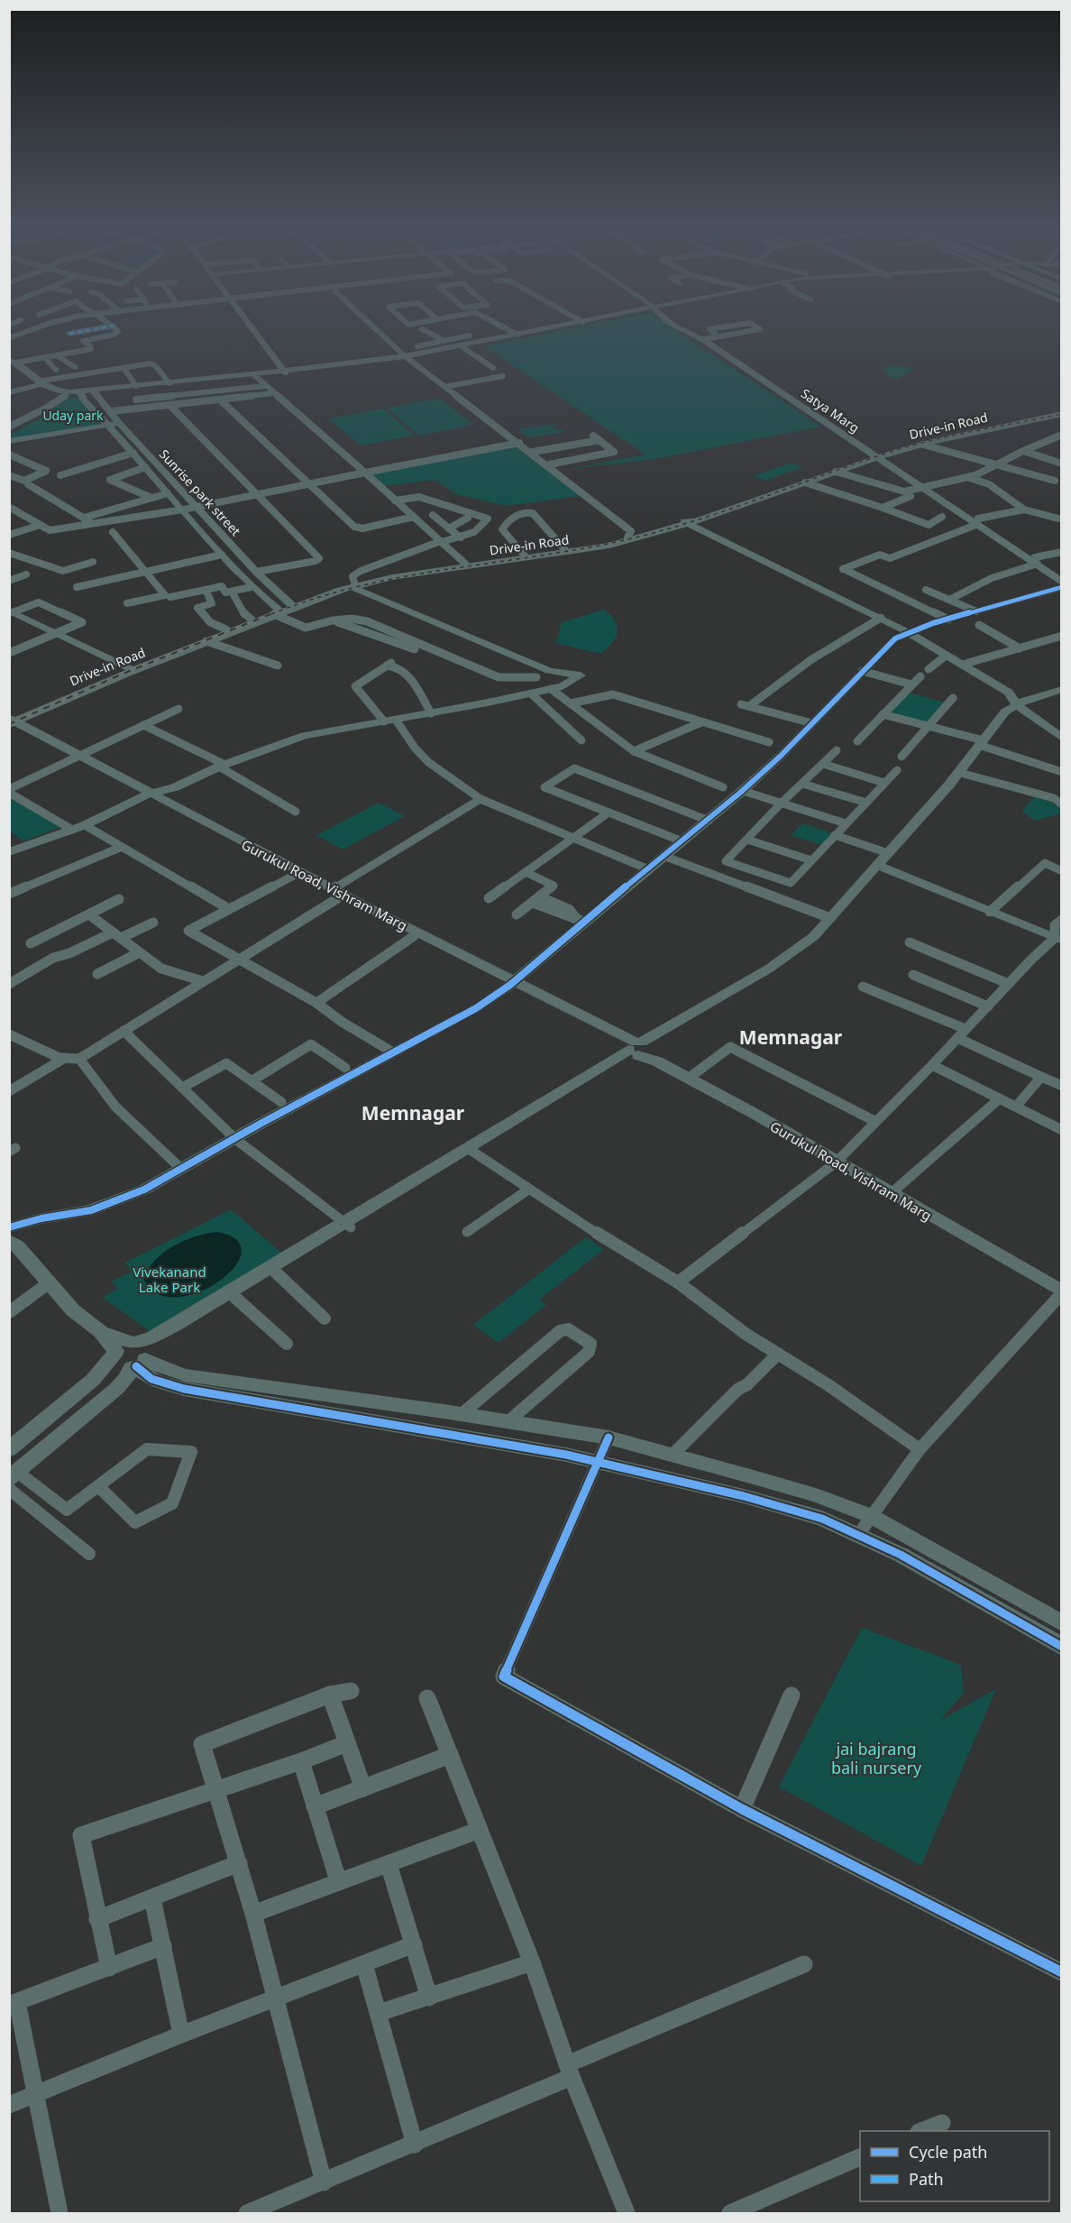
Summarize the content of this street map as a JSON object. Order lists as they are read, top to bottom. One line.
{"streets":{"street":["Satya Marg","Drive-in Road","Sunrise park street","Gurukul Road, Vishram Marg"]},"crossings":[["Satya Marg","Drive-in Road"],["Drive-in Road","Sunrise park street"],["Drive-in Road","Gurukul Road, Vishram Marg"]],"districts":["Memnagar","Memnagar"],"parks":["Uday park","Vivekanand Lake Park","jai bajrang bali nursery"],"legend":["Cycle path","Path"]}
